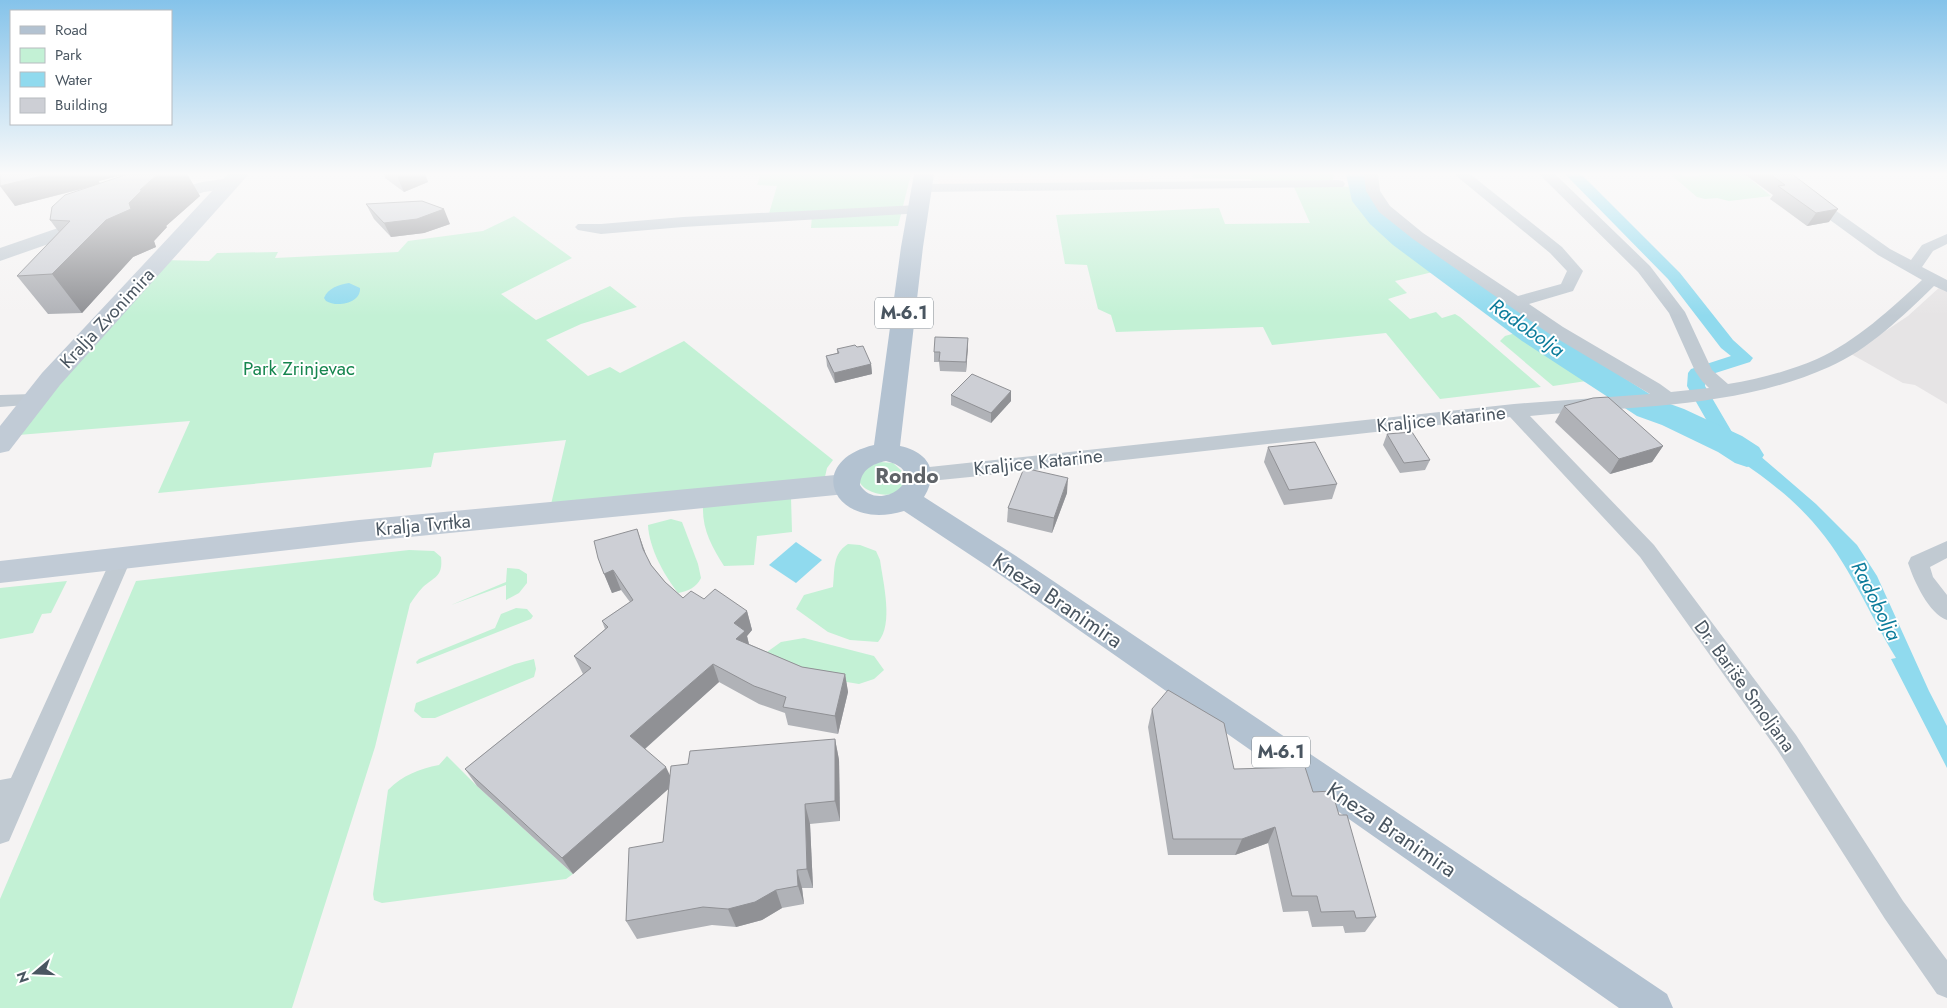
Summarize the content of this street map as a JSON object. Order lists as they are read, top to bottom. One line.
{"streets":{"main road":["M-6.1","Kralja Zvonimira","Kralja Tvrtka","Kneza Branimira"],"street":["Kraljice Katarine","Dr. Bariše Smoljana"]},"crossings":[["M-6.1","Kraljice Katarine"],["M-6.1","Kralja Tvrtka"],["M-6.1","Kneza Branimira"],["Kraljice Katarine","Kralja Tvrtka"],["Kraljice Katarine","Kneza Branimira"],["Kraljice Katarine","Dr. Bariše Smoljana"],["Kralja Tvrtka","Kneza Branimira"]],"districts":["Rondo"],"water":["Radobolja"],"parks":["Park Zrinjevac"],"legend":["Road","Park","Water","Building"],"north":"left"}
